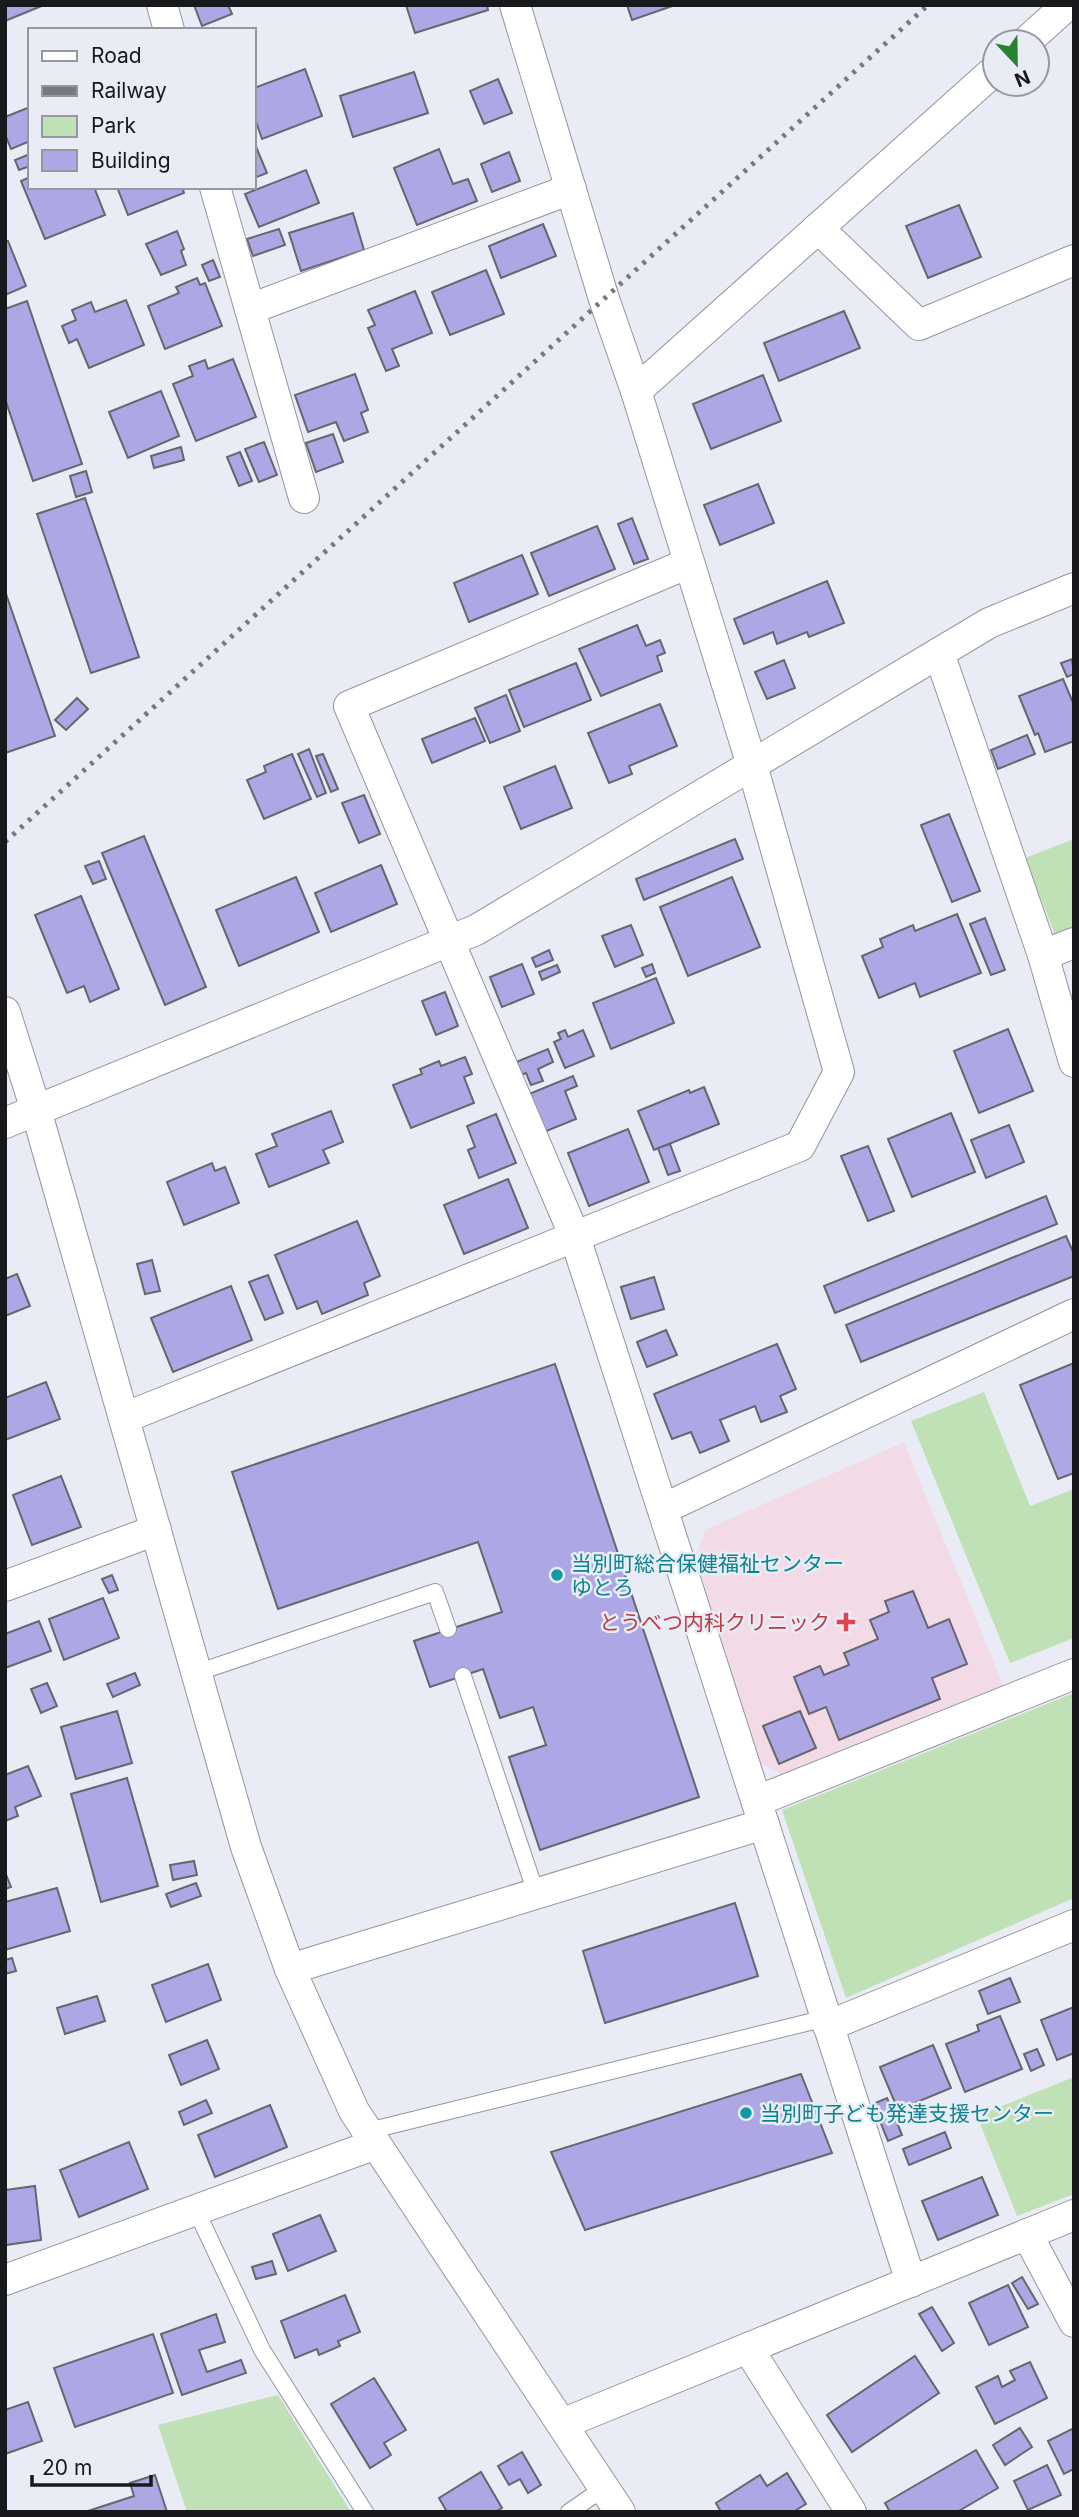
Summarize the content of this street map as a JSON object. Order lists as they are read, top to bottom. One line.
{"places":{"other":["当別町総合保健福祉センター ゆとろ","当別町子ども発達支援センター"],"health":["とうべつ内科クリニック"]},"legend":["Road","Railway","Park","Building"],"scale_bar":"20 m","north":"bottom"}
